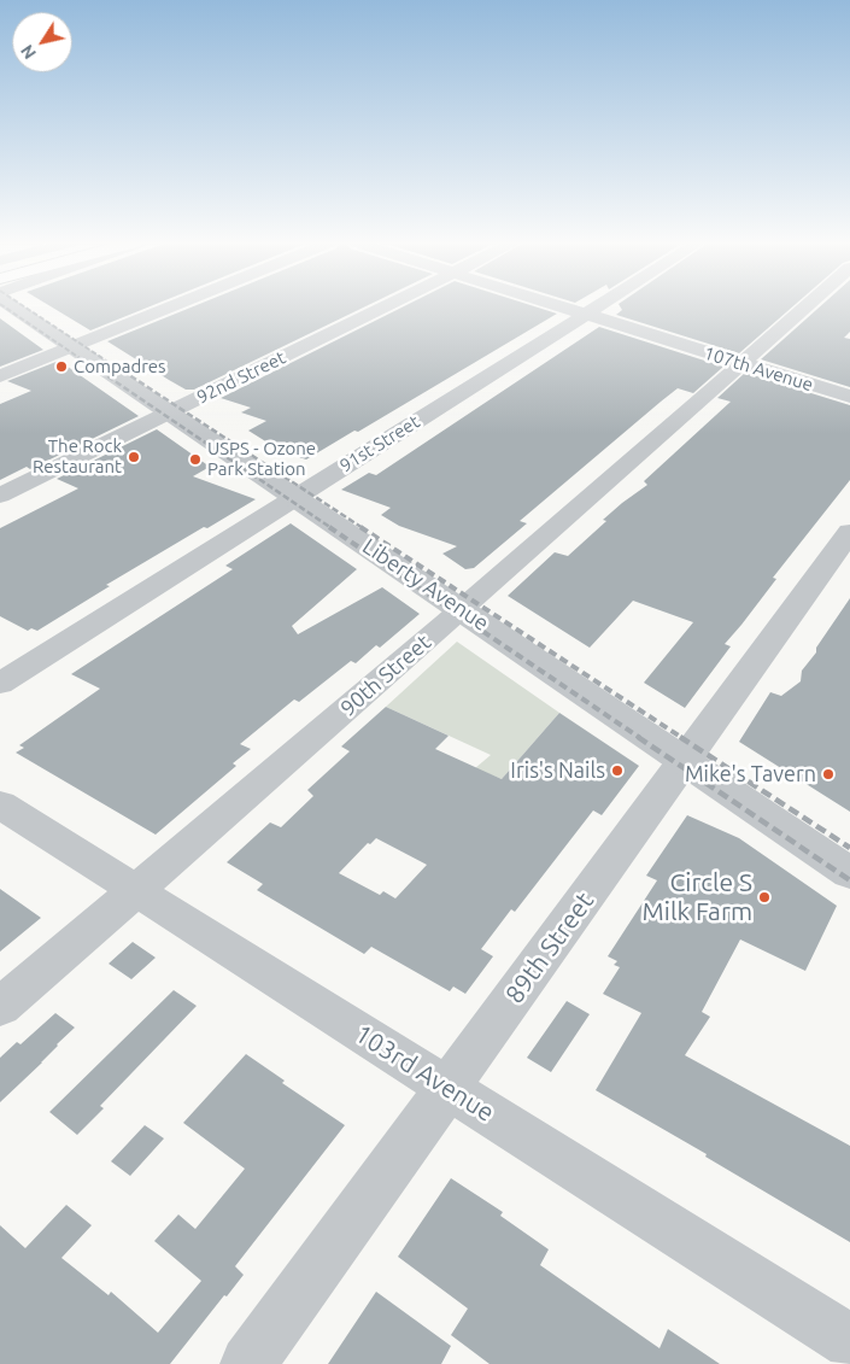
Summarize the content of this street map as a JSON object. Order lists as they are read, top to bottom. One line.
{"streets":{"street":["107th Avenue","92nd Street","91st Street","Liberty Avenue","90th Street","89th Street","103rd Avenue"]},"crossings":[["107th Avenue","91st Street"],["107th Avenue","90th Street"],["92nd Street","Liberty Avenue"],["91st Street","Liberty Avenue"],["Liberty Avenue","90th Street"],["Liberty Avenue","89th Street"],["90th Street","103rd Avenue"],["89th Street","103rd Avenue"]],"places":["Compadres","The Rock Restaurant","USPS - Ozone Park Station","Iris's Nails","Mike's Tavern","Circle S Milk Farm"],"north":"bottom left"}
